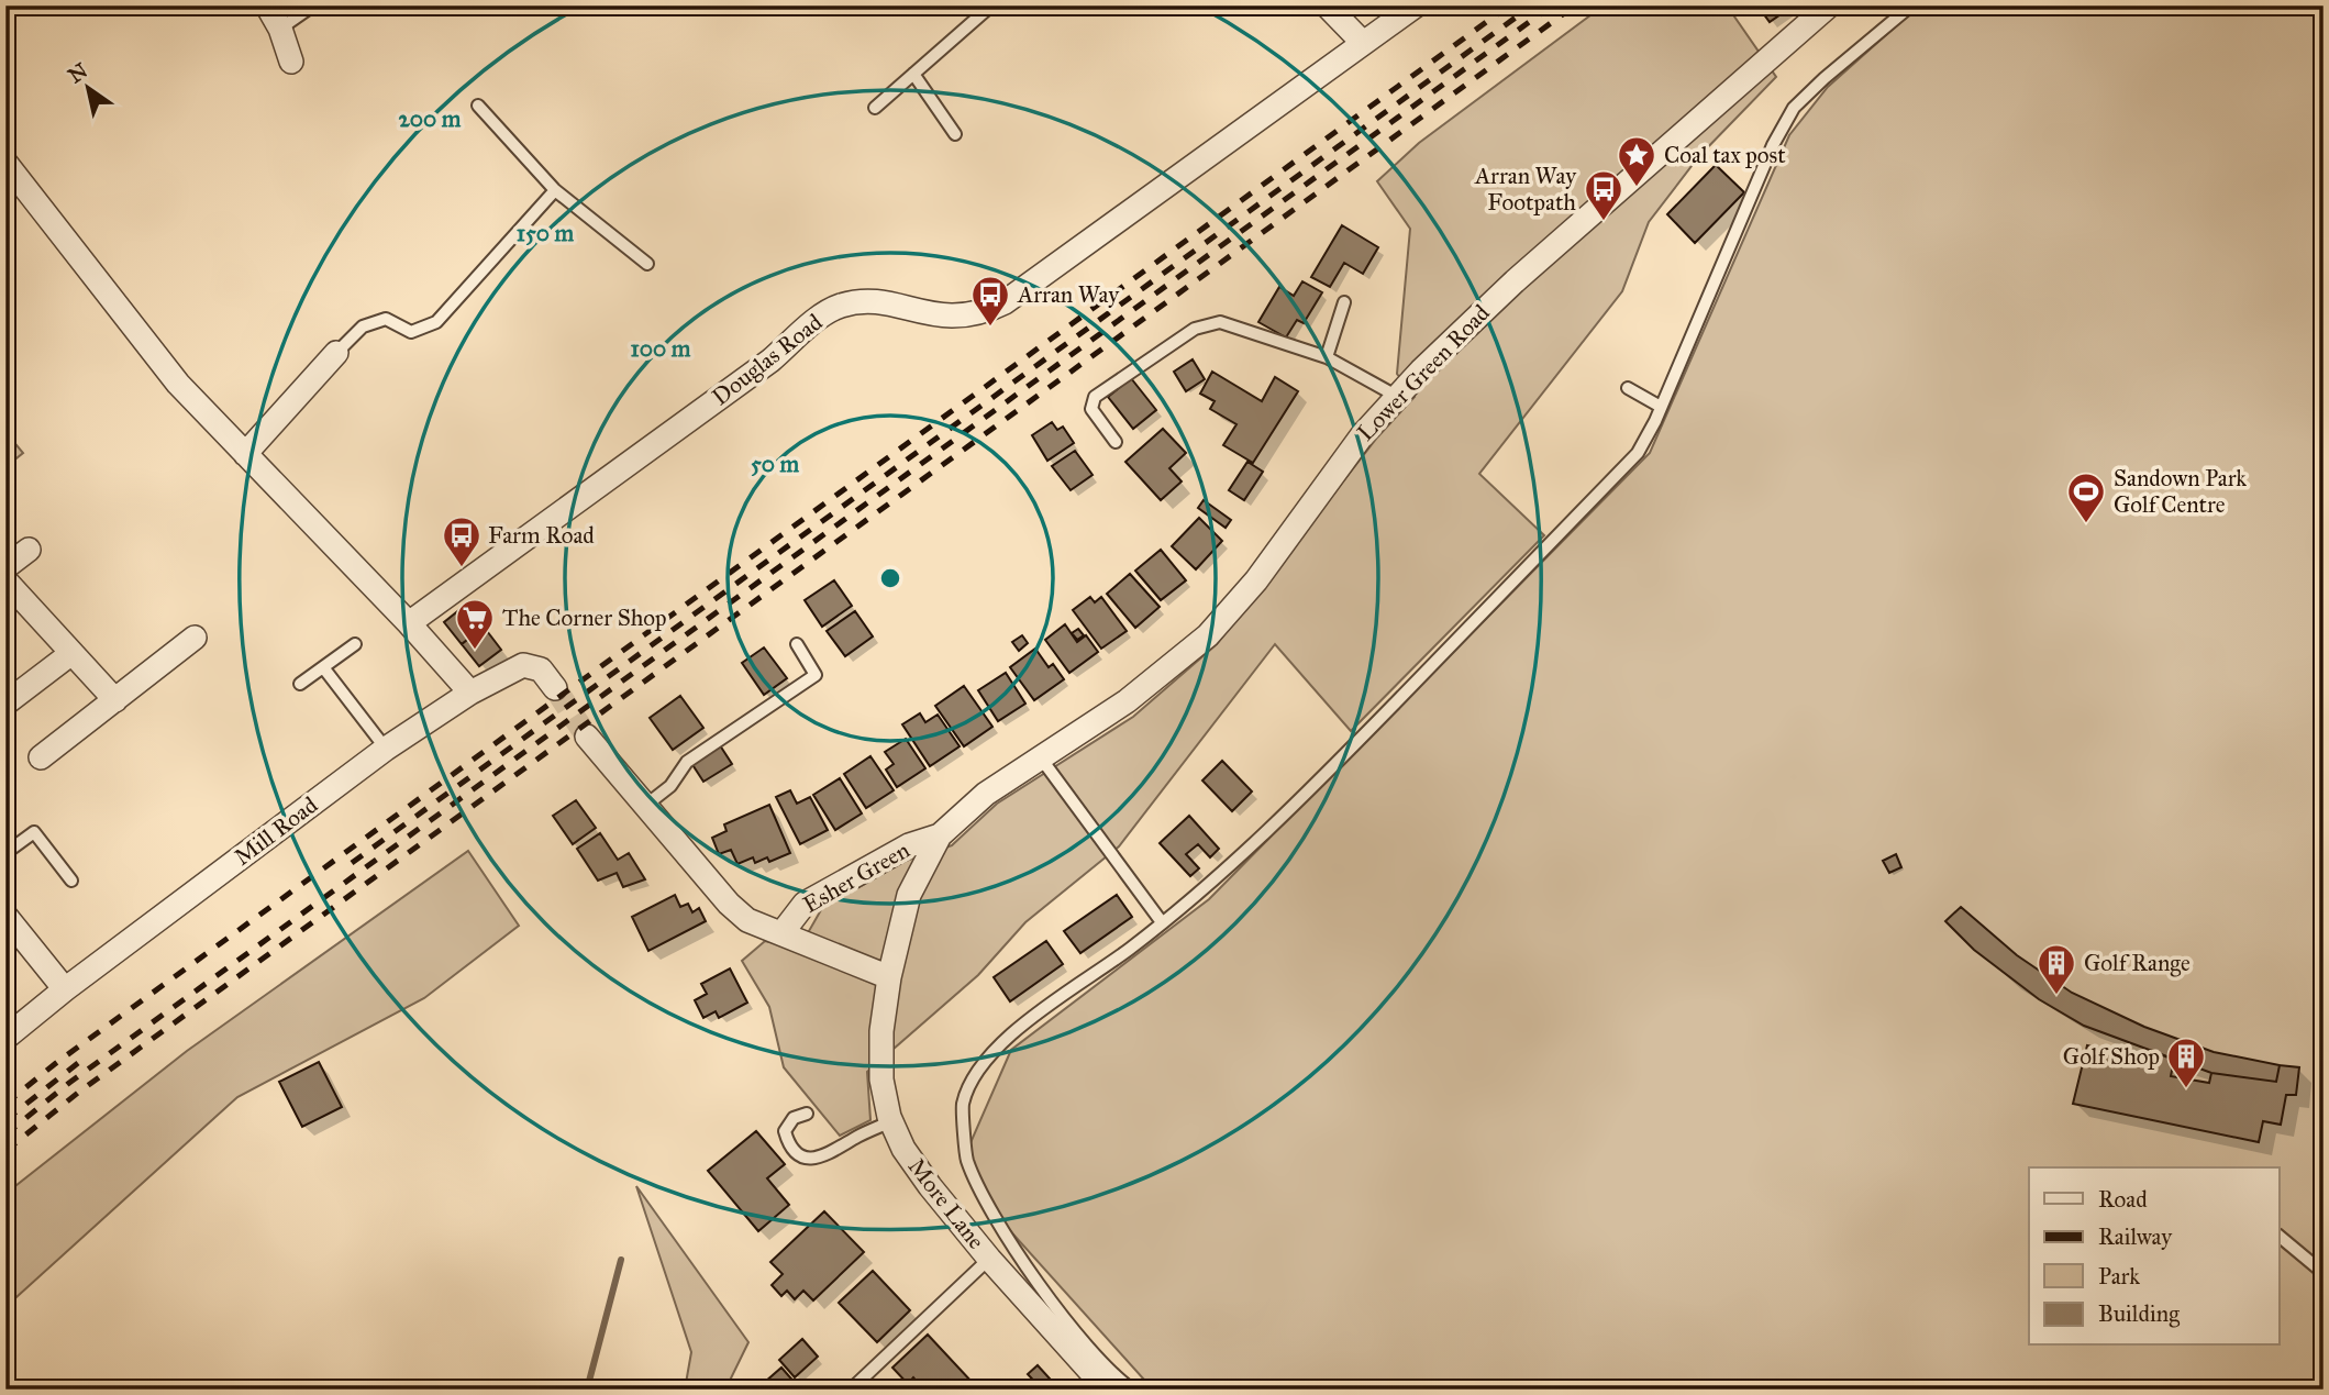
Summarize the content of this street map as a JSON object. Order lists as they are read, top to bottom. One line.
{"streets":{"street":["Douglas Road","Lower Green Road","Mill Road","Esher Green","More Lane"]},"crossings":[["Lower Green Road","More Lane"],["Esher Green","More Lane"]],"places":{"place":["Coal tax post"],"bus stop":["Arran Way Footpath","Arran Way","Farm Road"],"sports":["Sandown Park Golf Centre"],"supermarket":["The Corner Shop"],"building":["Golf Range","Golf Shop"]},"legend":["Road","Railway","Park","Building"],"north":"top left","rings":["200 m","150 m","100 m","50 m"]}
